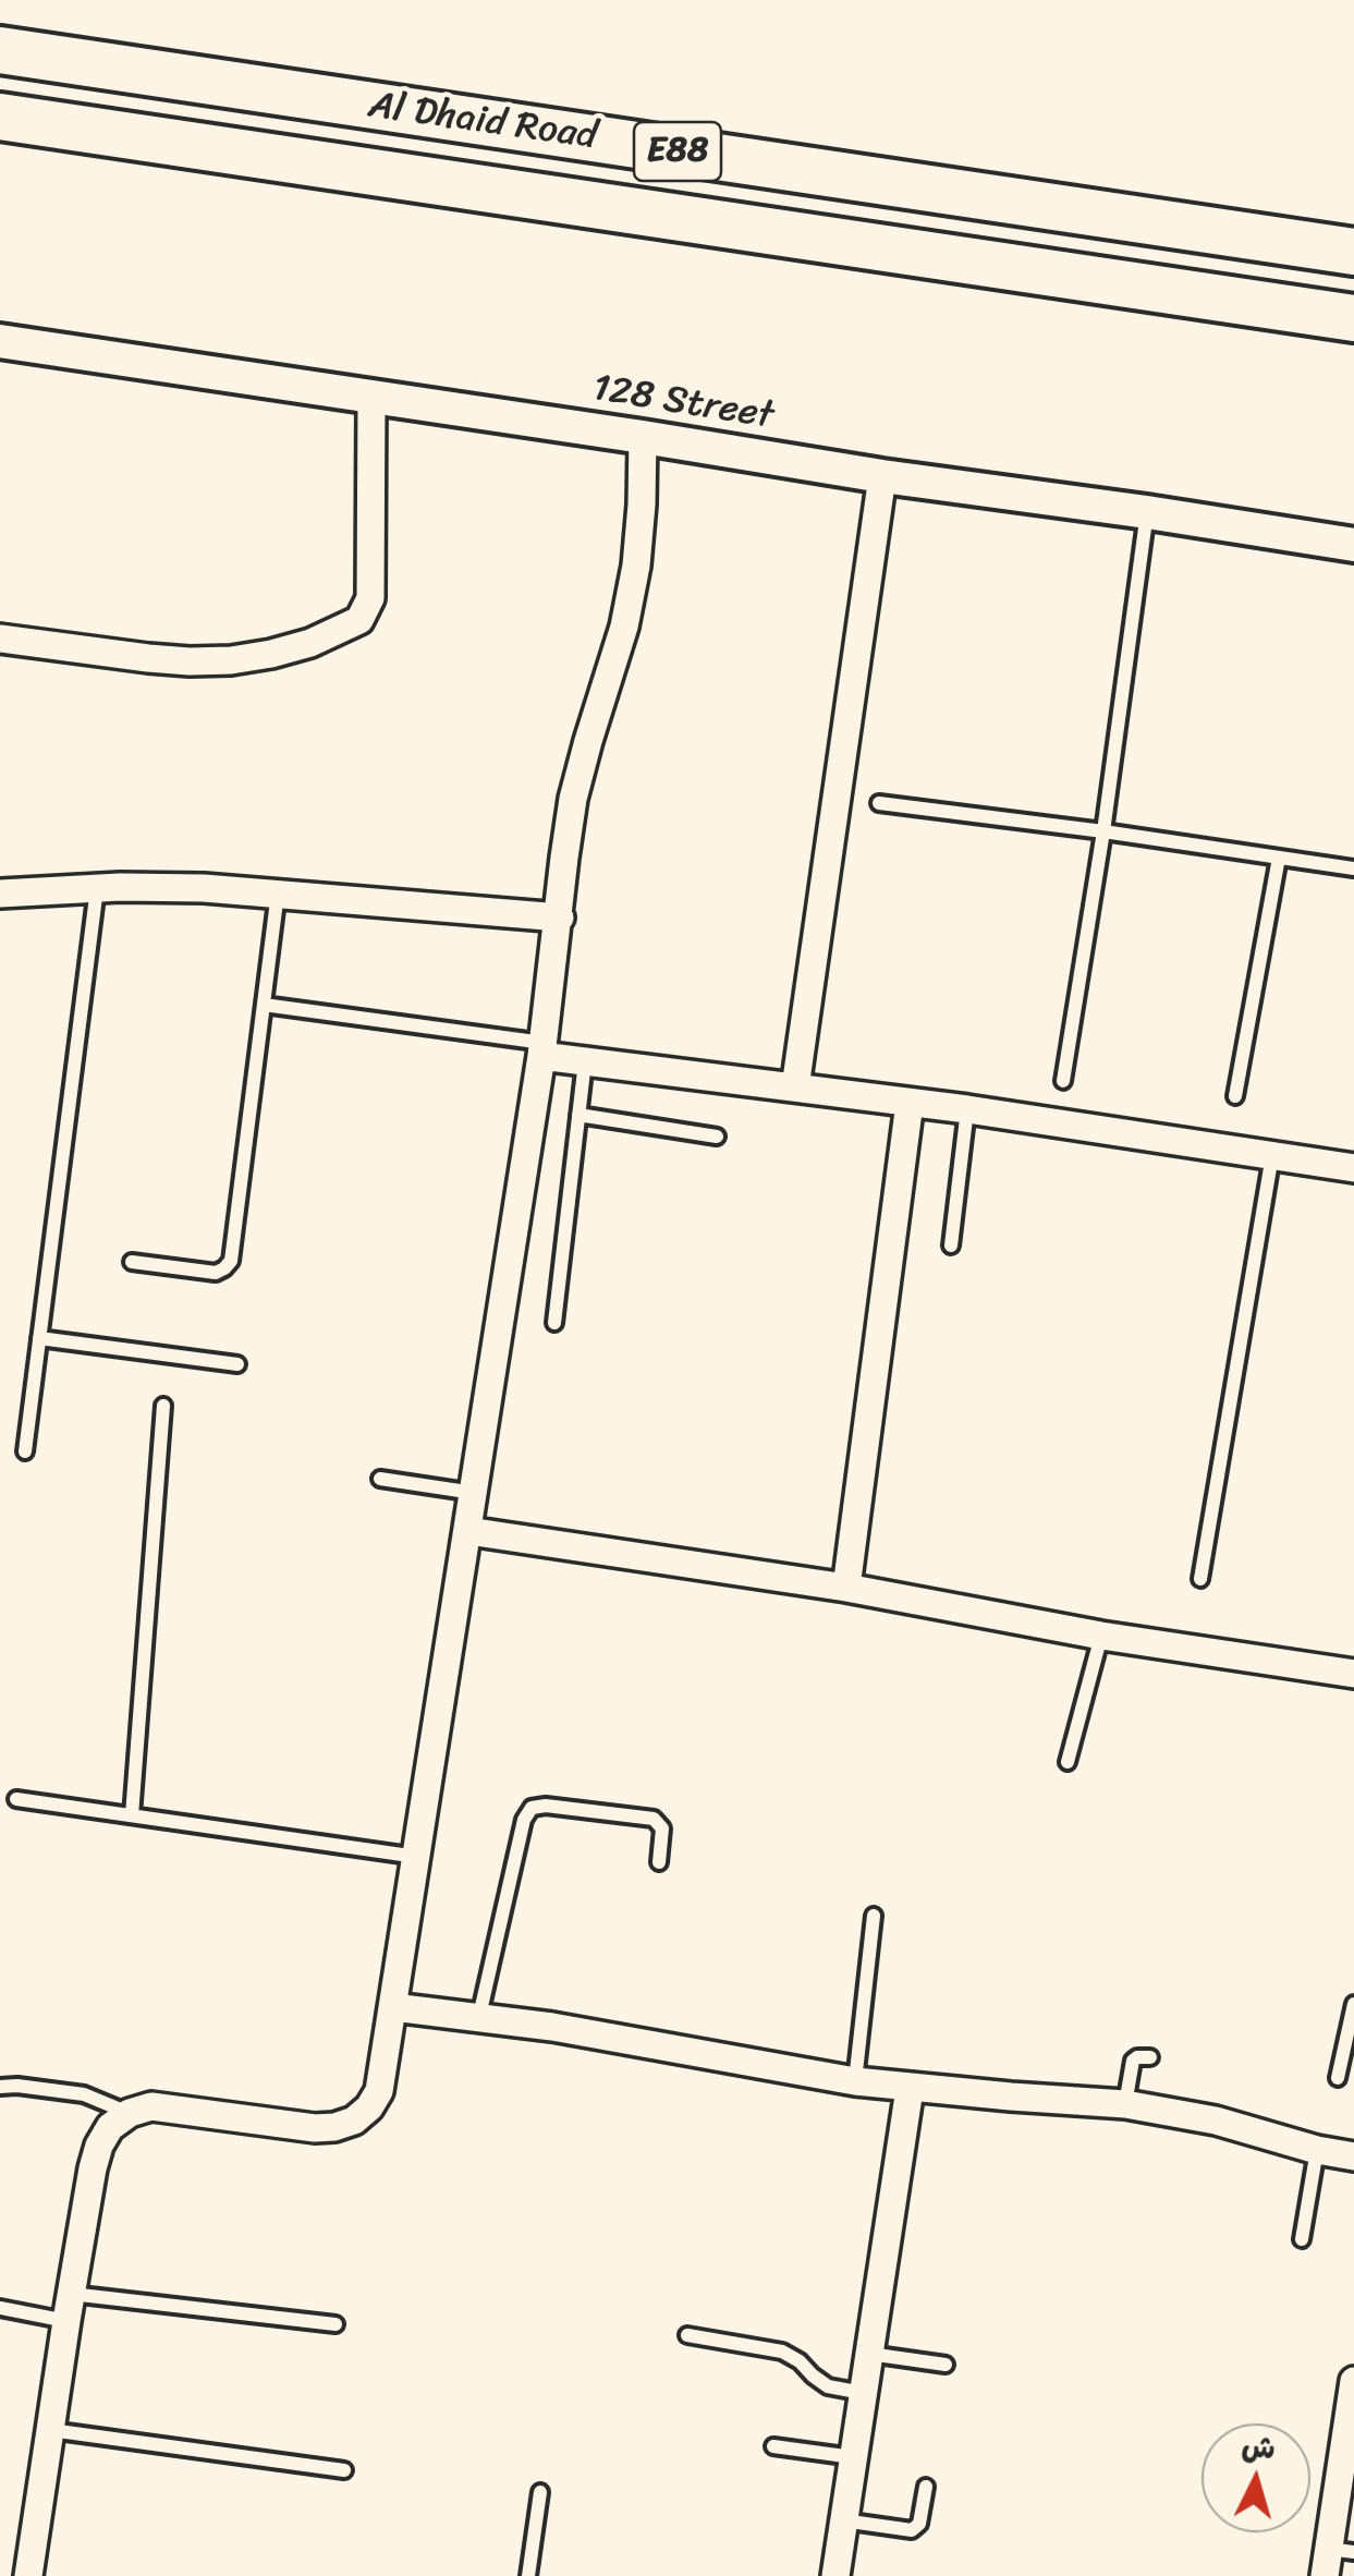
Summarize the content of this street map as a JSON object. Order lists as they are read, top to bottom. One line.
{"streets":{"highway":["Al Dhaid Road","E88"],"street":["128 Street"]},"north":"top"}
